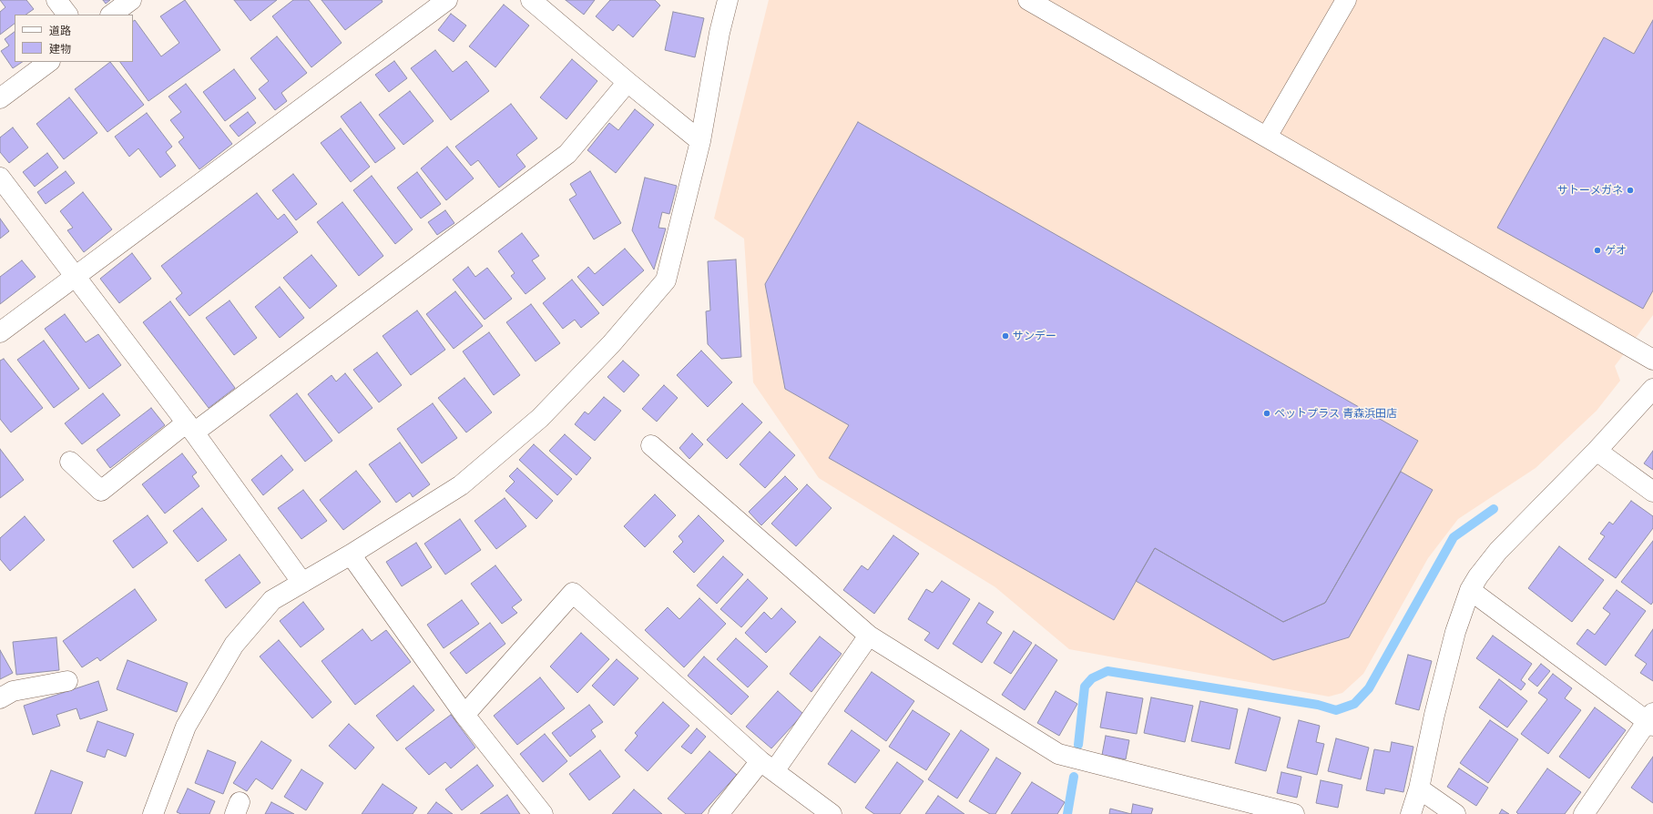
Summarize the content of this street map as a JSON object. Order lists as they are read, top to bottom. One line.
{"places":["サトーメガネ","ゲオ","サンデー","ペットプラス 青森浜田店"],"legend":["道路","建物"]}
